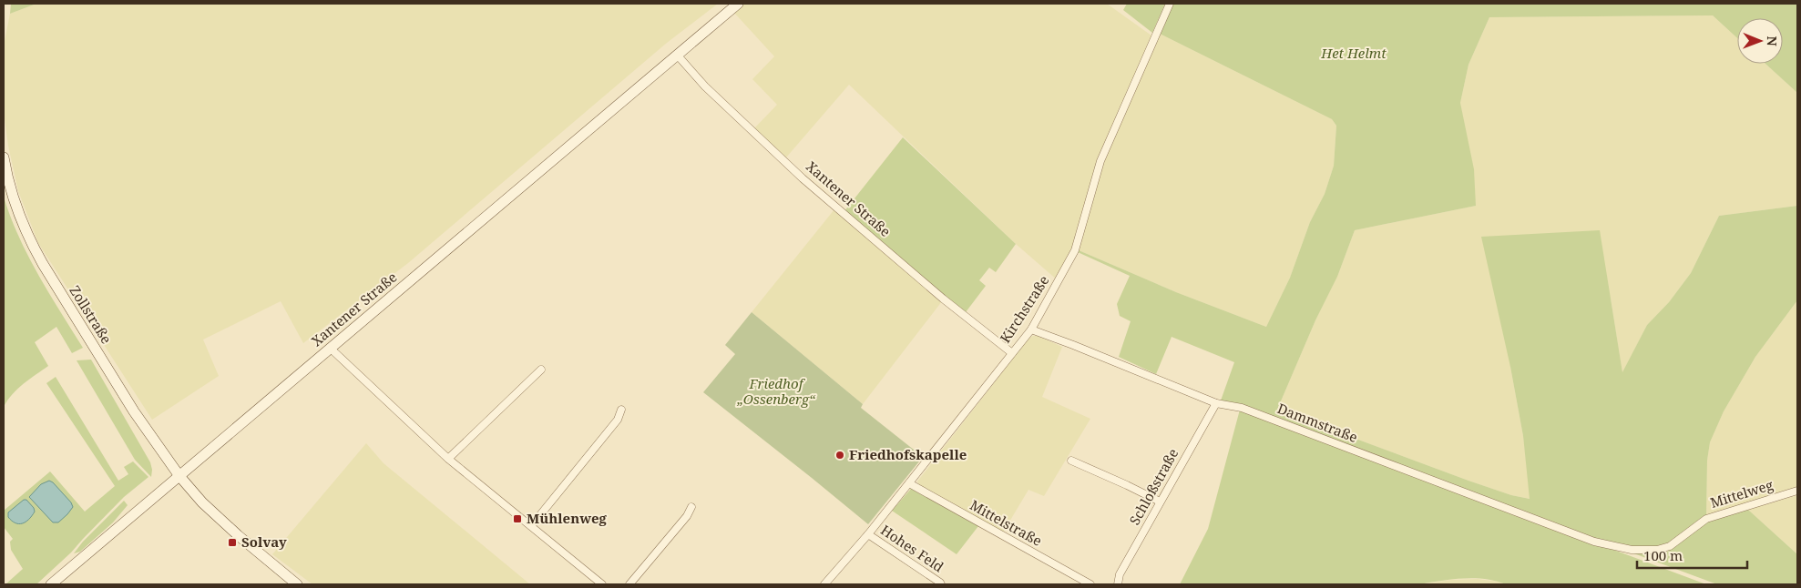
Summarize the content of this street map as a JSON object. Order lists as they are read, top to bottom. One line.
{"streets":{"main road":["Xantener Straße","Zollstraße"],"street":["Kirchstraße","Dammstraße","Schloßstraße","Mittelweg","Mittelstraße","Hohes Feld"]},"crossings":[["Xantener Straße","Kirchstraße"],["Xantener Straße","Zollstraße"],["Kirchstraße","Dammstraße"],["Kirchstraße","Mittelstraße"],["Kirchstraße","Hohes Feld"],["Dammstraße","Schloßstraße"],["Dammstraße","Mittelweg"]],"parks":["Het Helmt","Friedhof „Ossenberg“"],"places":{"other":["Friedhofskapelle"],"transit":["Mühlenweg","Solvay"]},"scale_bar":"100 m","north":"right"}
